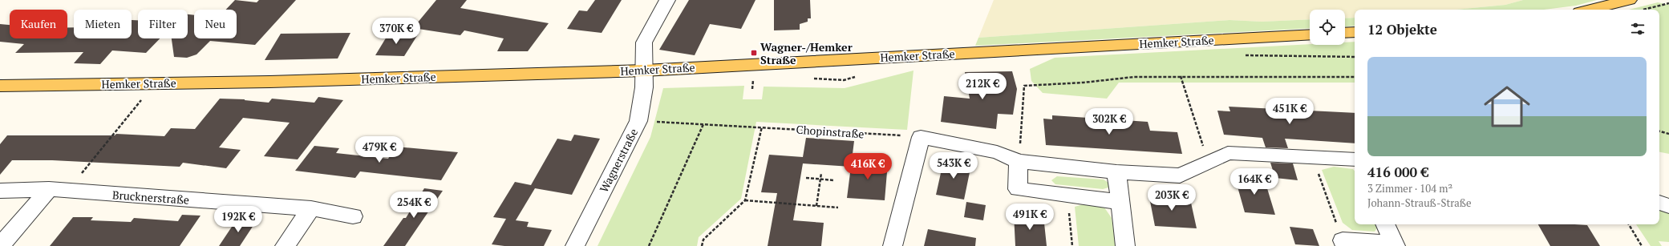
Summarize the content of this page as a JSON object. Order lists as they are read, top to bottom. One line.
{"streets":{"main road":["Hemker Straße"],"street":["Wagnerstraße","Brucknerstraße"],"path":["Chopinstraße"]},"crossings":[["Hemker Straße","Wagnerstraße"],["Chopinstraße","Wagnerstraße"]],"places":{"transit":["Wagner-/Hemker Straße"]},"page":{"chip":["Kaufen","Mieten","Filter","Neu"],"heading":"12 Objekte","price":["370K €","212K €","451K €","302K €","479K €","543K €","416K €","164K €","203K €","254K €","491K €","192K €"],"list":[{"name":"416 000 €","note":"3 Zimmer · 104 m² · Johann-Strauß-Straße"}]}}
